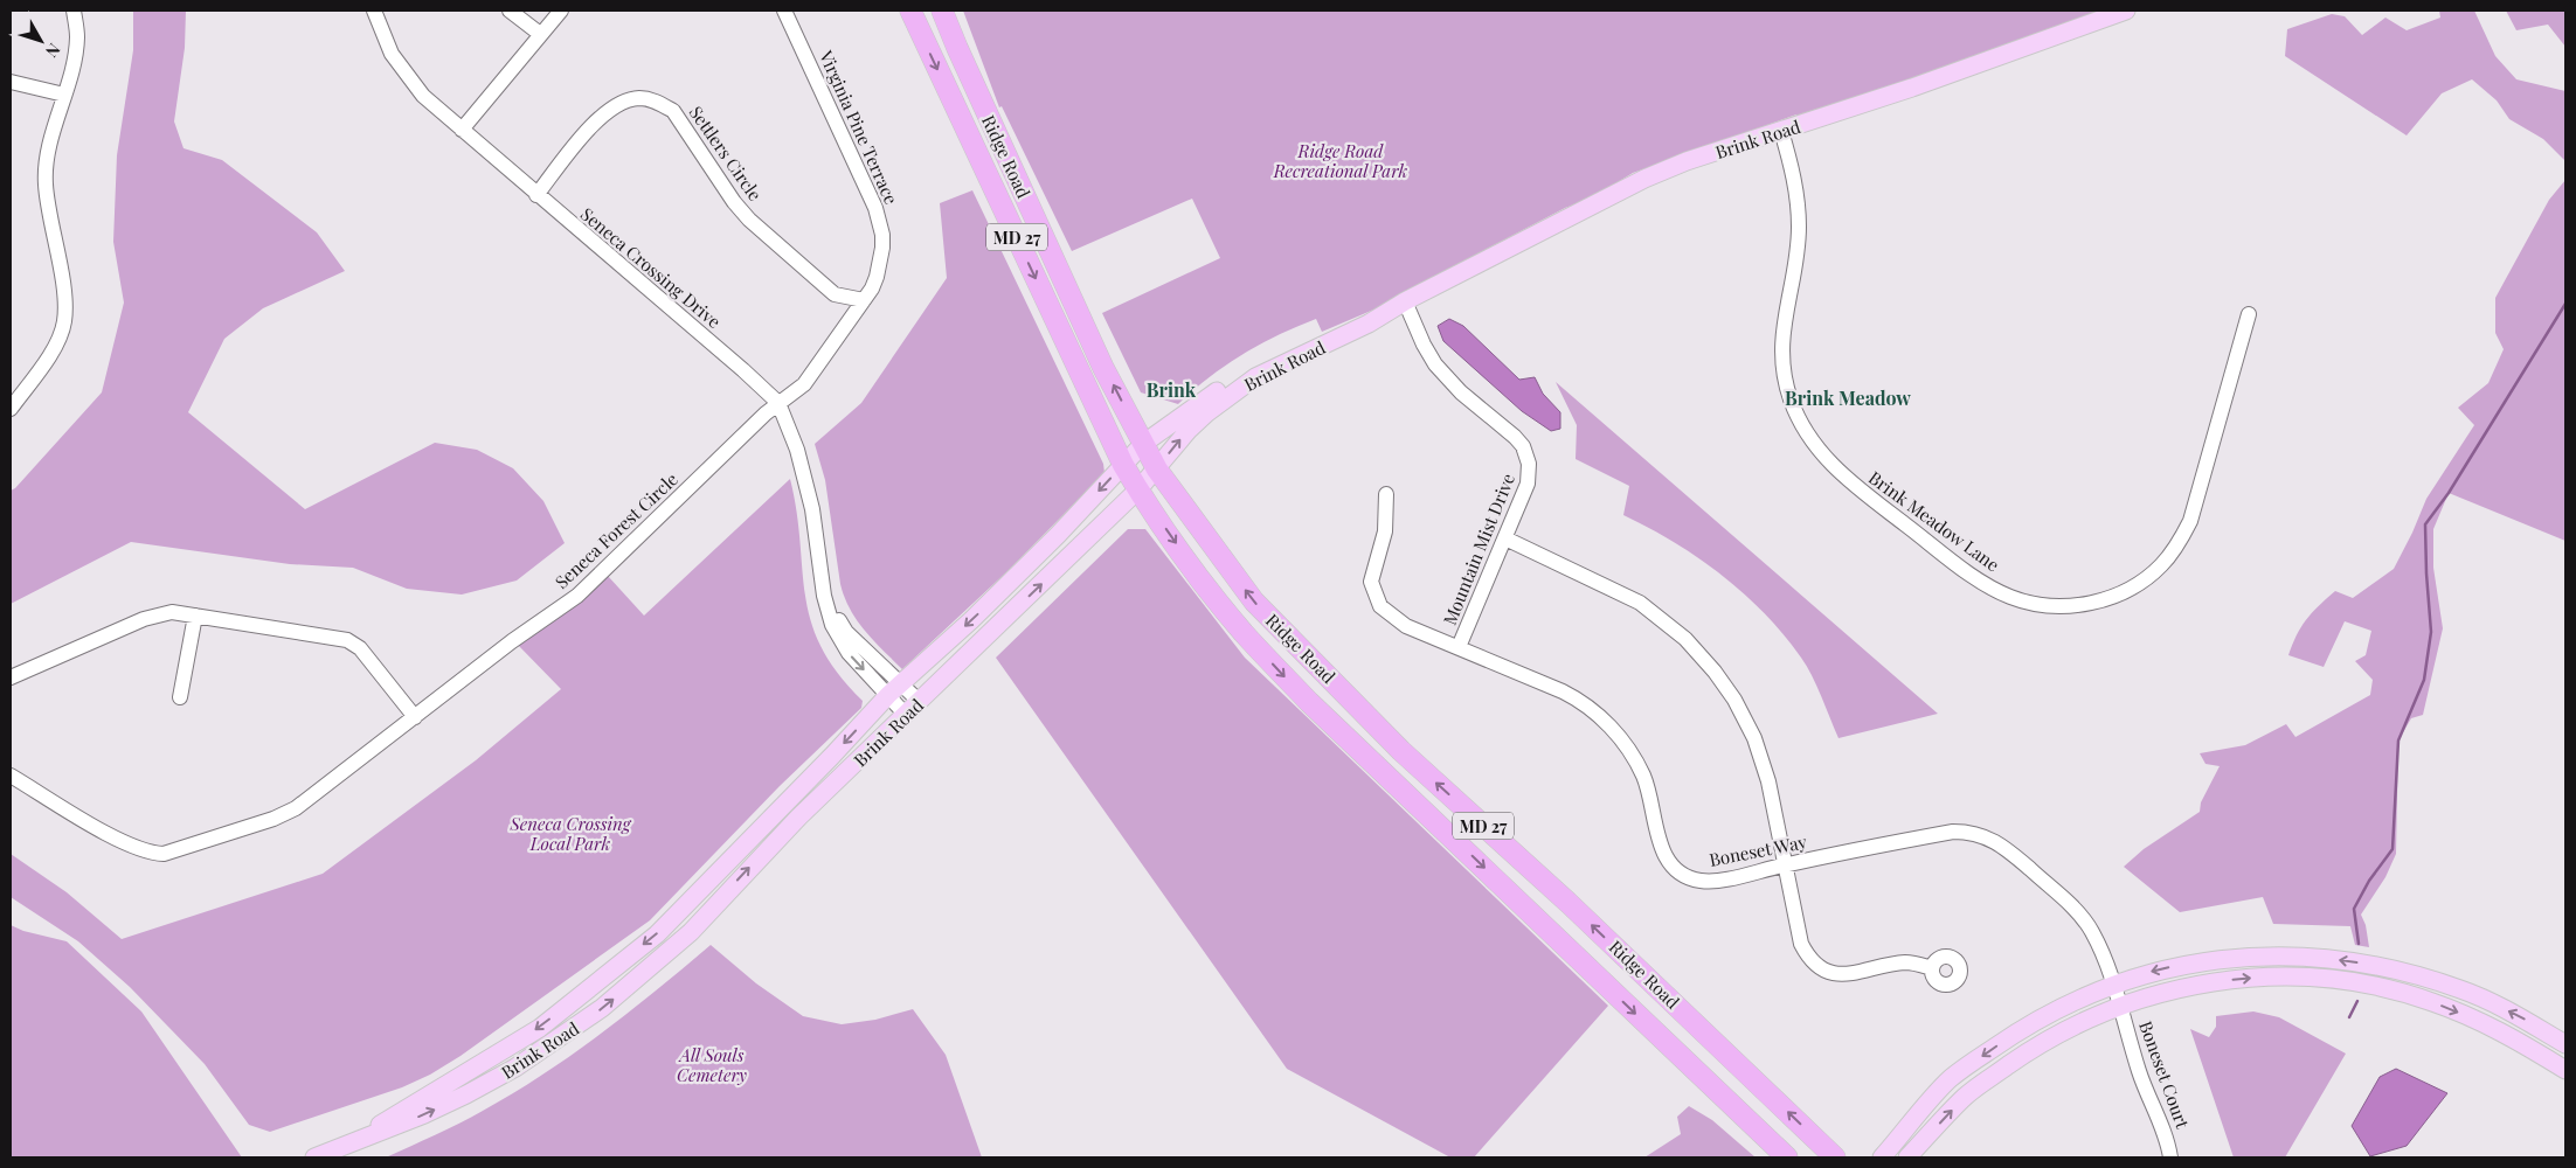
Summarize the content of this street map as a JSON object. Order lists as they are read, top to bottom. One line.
{"streets":{"highway":["Ridge Road","MD 27"],"main road":["Brink Road"],"street":["Virginia Pine Terrace","Settlers Circle","Seneca Crossing Drive","Brink Meadow Lane","Seneca Forest Circle","Mountain Mist Drive","Boneset Way","Boneset Court"]},"crossings":[["Virginia Pine Terrace","Settlers Circle"],["Virginia Pine Terrace","Seneca Crossing Drive"],["Virginia Pine Terrace","Seneca Forest Circle"],["Brink Road","Ridge Road"],["Brink Road","Seneca Crossing Drive"],["Brink Road","Brink Meadow Lane"],["Brink Road","Mountain Mist Drive"],["Settlers Circle","Seneca Crossing Drive"],["Seneca Crossing Drive","Seneca Forest Circle"],["Mountain Mist Drive","Boneset Way"],["Boneset Way","Boneset Court"]],"districts":["Brink","Brink Meadow"],"parks":["Ridge Road Recreational Park","Seneca Crossing Local Park","All Souls Cemetery"],"north":"bottom right"}
